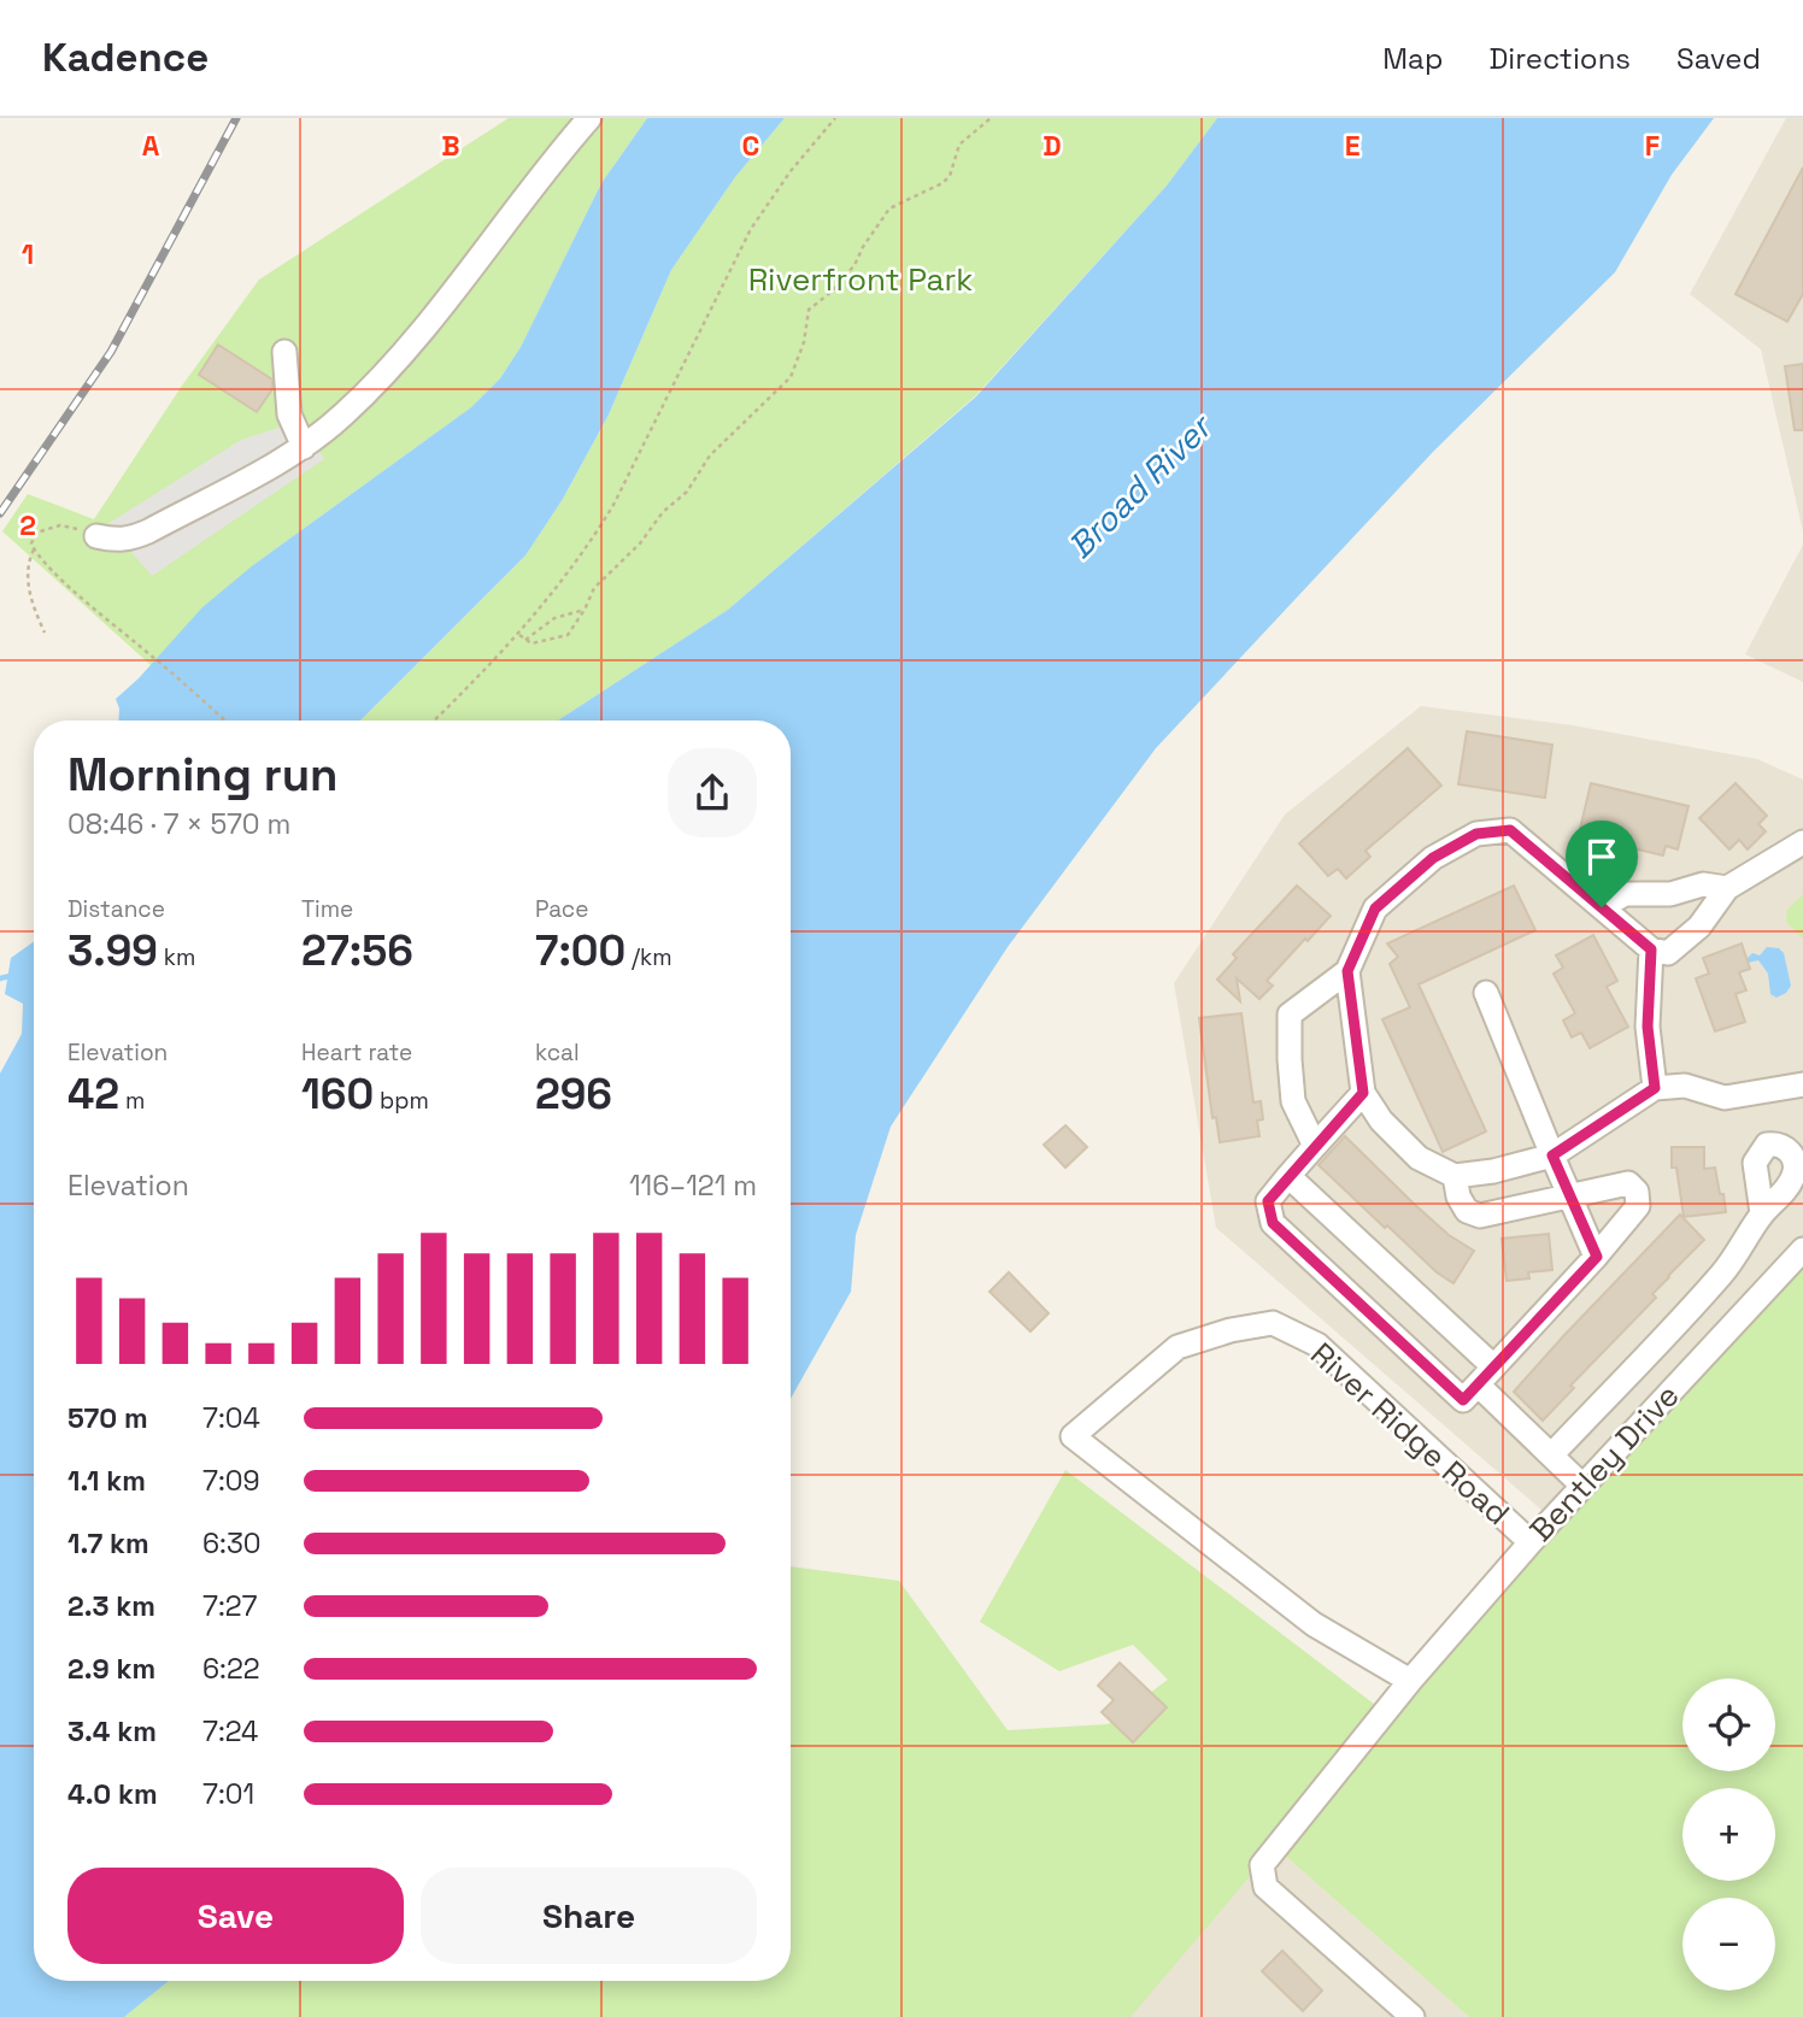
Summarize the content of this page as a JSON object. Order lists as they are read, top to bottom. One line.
{"streets":{"street":["River Ridge Road","Bentley Drive"]},"crossings":[["River Ridge Road","Bentley Drive"]],"water":["Broad River"],"parks":["Riverfront Park"],"page":{"header":"Kadence","nav":["Map","Directions","Saved"],"heading":["Morning run","08:46 · 7 × 570 m"],"stats":[["Distance","3.99 km"],["Time","27:56"],["Pace","7:00 /km"],["Elevation","42 m"],["Heart rate","160 bpm"],["kcal","296"]],"chart":["Elevation","116–121 m"],"list":[{"name":"570 m","note":"7:04"},{"name":"1.1 km","note":"7:09"},{"name":"1.7 km","note":"6:30"},{"name":"2.3 km","note":"7:27"},{"name":"2.9 km","note":"6:22"},{"name":"3.4 km","note":"7:24"},{"name":"4.0 km","note":"7:01"}],"map_buttons":["+","−"],"buttons":["Save","Share"]},"grid":{"columns":["A","B","C","D","E","F"],"rows":["1","2"]}}
